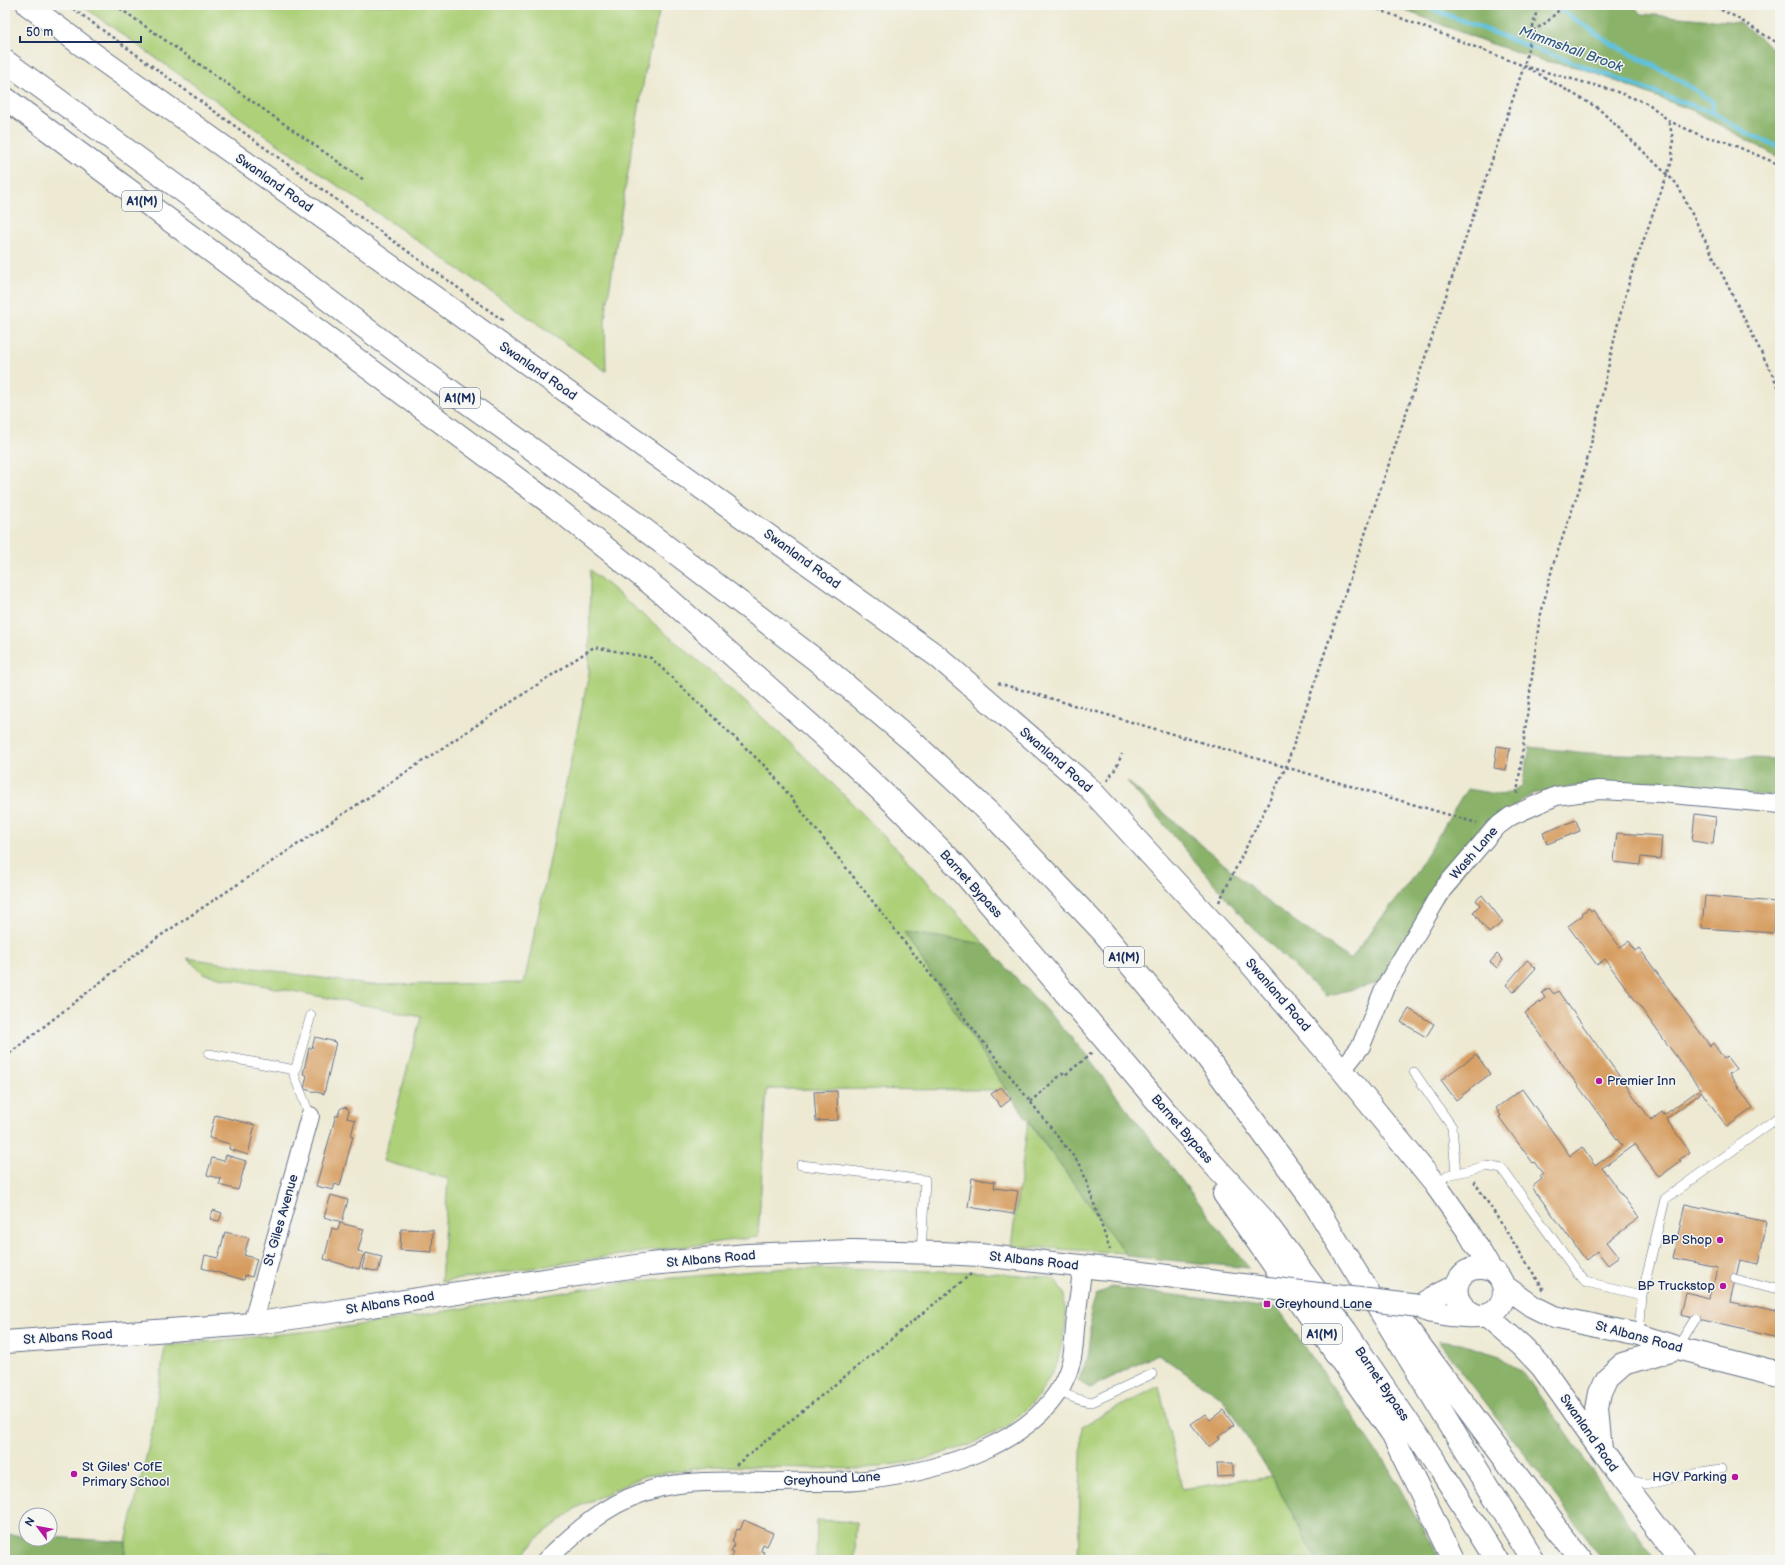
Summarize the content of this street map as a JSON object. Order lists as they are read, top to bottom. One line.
{"streets":{"main road":["Swanland Road","A1(M)","Barnet Bypass","St Albans Road"],"street":["Wash Lane","St. Giles Avenue","Greyhound Lane"]},"crossings":[["Swanland Road","Wash Lane"],["Swanland Road","St Albans Road"],["A1(M)","Barnet Bypass"],["St. Giles Avenue","St Albans Road"],["St Albans Road","Greyhound Lane"]],"water":["Mimmshall Brook"],"places":{"other":["Premier Inn","BP Shop","BP Truckstop","St Giles' CofE Primary School","HGV Parking"],"transit":["Greyhound Lane"]},"scale_bar":"50 m","north":"top left"}
